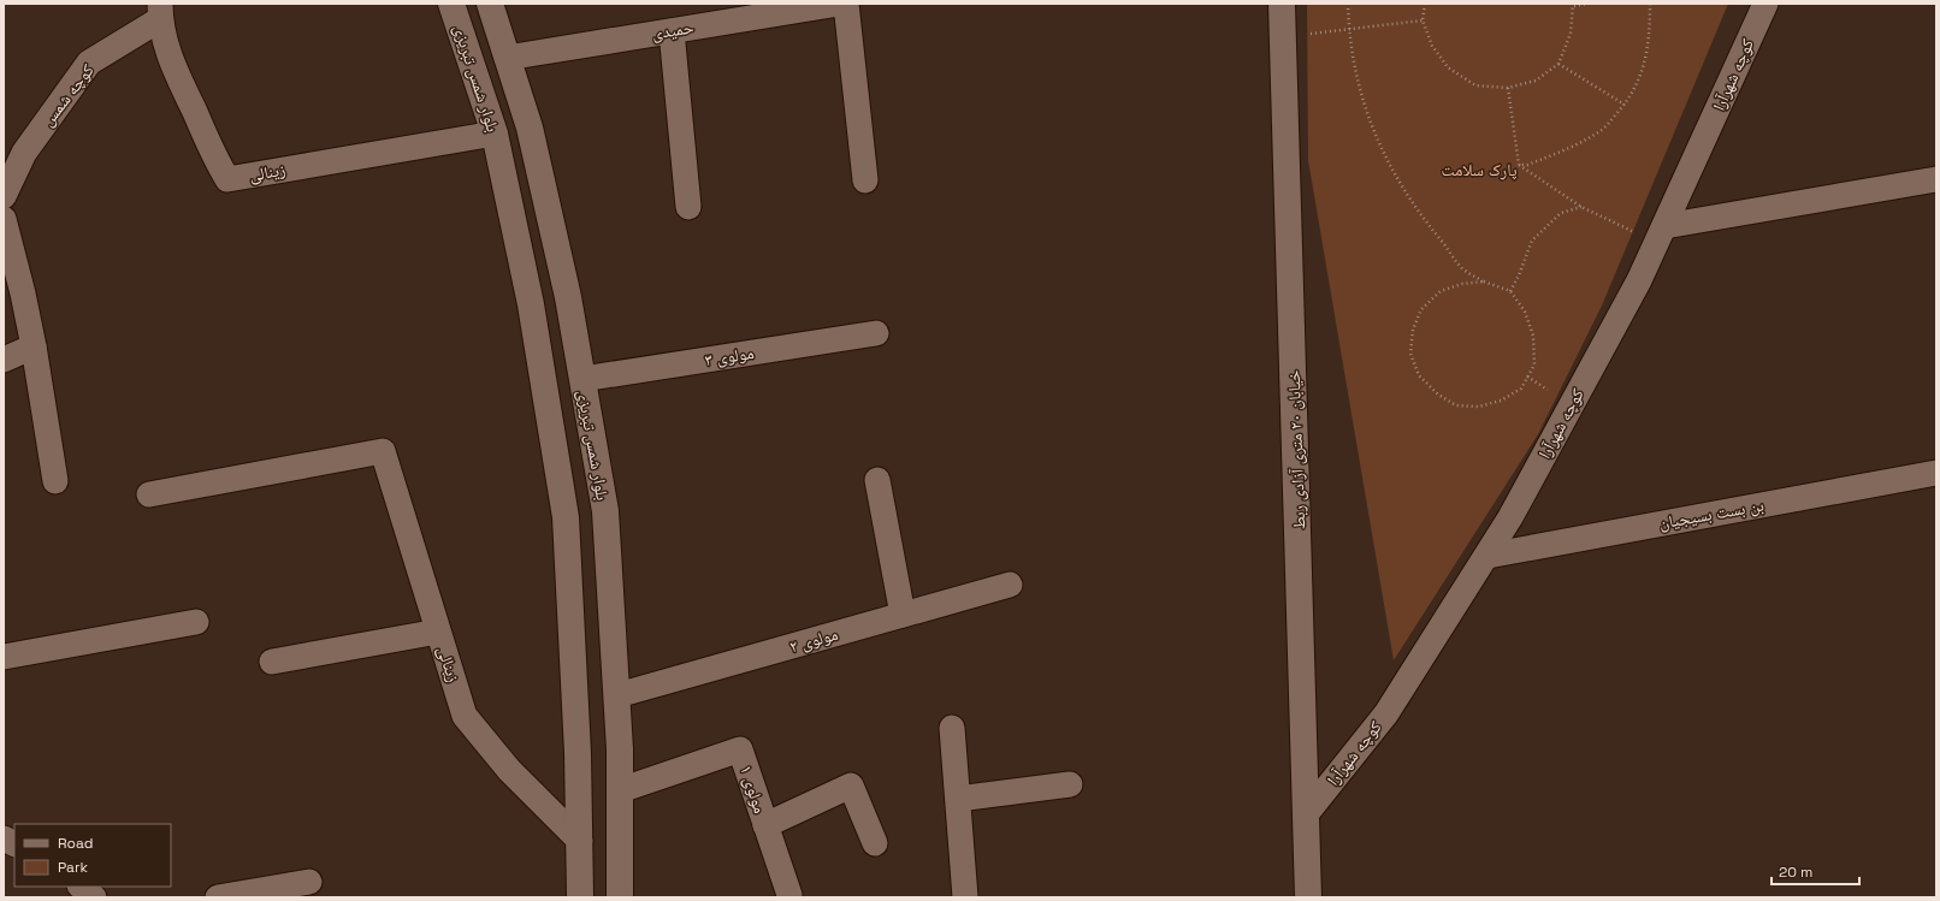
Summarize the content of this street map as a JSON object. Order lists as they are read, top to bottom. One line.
{"streets":{"main road":["بلوار شمس تبریزی","خیابان ۲۰ متری آزادی ربط"],"street":["حمیدی","کوچه شهرآرا","کوچه شمس","زینالی","مولوی ۳","بن بست بسیجیان","مولوی ۲","مولوی ۱"]},"crossings":[["حمیدی","بلوار شمس تبریزی"],["کوچه شهرآرا","خیابان ۲۰ متری آزادی ربط"],["کوچه شهرآرا","بن بست بسیجیان"],["بلوار شمس تبریزی","زینالی"],["بلوار شمس تبریزی","مولوی ۳"],["بلوار شمس تبریزی","مولوی ۲"],["بلوار شمس تبریزی","مولوی ۱"],["کوچه شمس","زینالی"]],"parks":["پارک سلامت"],"legend":["Road","Park"],"scale_bar":"20 m"}
